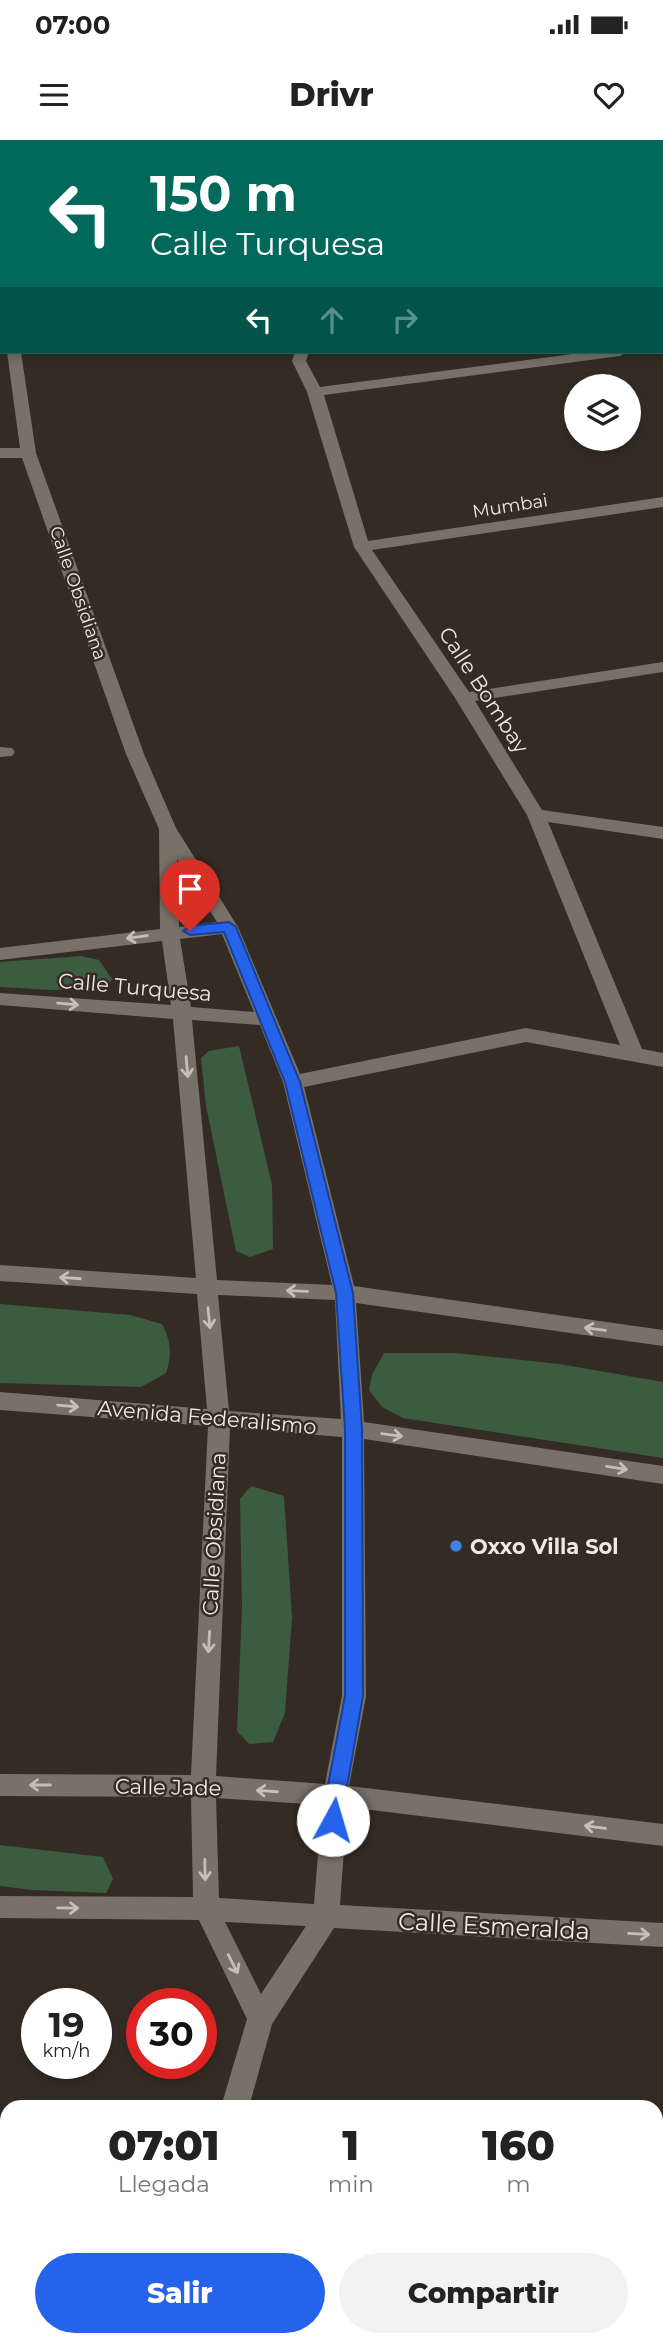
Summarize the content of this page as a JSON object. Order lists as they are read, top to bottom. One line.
{"streets":{"street":["Mumbai","Calle Obsidiana","Calle Bombay","Calle Turquesa","Avenida Federalismo","Calle Jade","Calle Esmeralda"]},"crossings":[["Mumbai","Calle Bombay"],["Calle Obsidiana","Calle Turquesa"],["Calle Obsidiana","Avenida Federalismo"],["Calle Obsidiana","Calle Jade"],["Calle Obsidiana","Calle Esmeralda"]],"places":["Oxxo Villa Sol"],"page":{"status":"07:00","header":"Drivr","turn":["150 m","Calle Turquesa"],"speed":"19 km/h","limit":"30","eta":["07:01","Llegada","1","min","160","m"],"buttons":["Salir","Compartir"]}}
